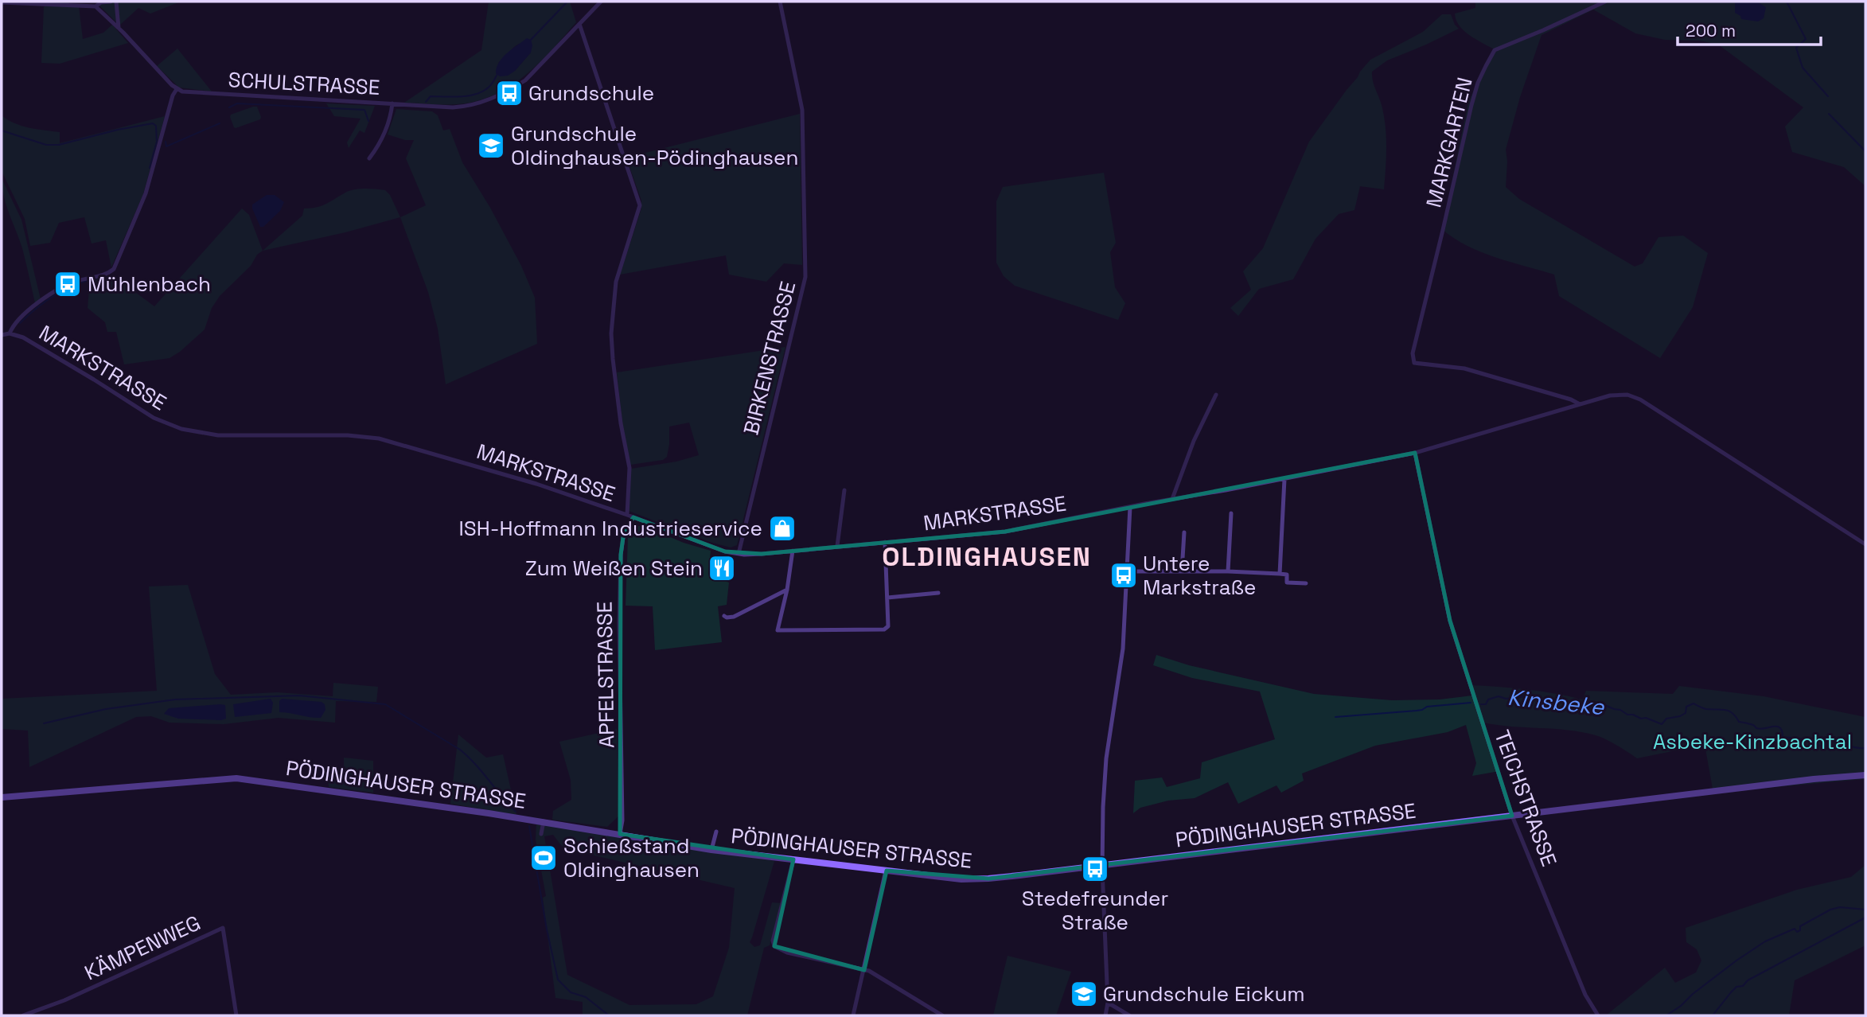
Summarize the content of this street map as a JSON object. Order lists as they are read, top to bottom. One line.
{"streets":{"street":["SCHULSTRASSE","MARKGARTEN","BIRKENSTRASSE","MARKSTRASSE","APFELSTRASSE","PÖDINGHAUSER STRASSE","TEICHSTRASSE","KÄMPENWEG"]},"crossings":[["MARKGARTEN","MARKSTRASSE"],["BIRKENSTRASSE","MARKSTRASSE"],["MARKSTRASSE","APFELSTRASSE"],["MARKSTRASSE","TEICHSTRASSE"],["APFELSTRASSE","PÖDINGHAUSER STRASSE"],["PÖDINGHAUSER STRASSE","TEICHSTRASSE"]],"districts":["OLDINGHAUSEN"],"water":["Kinsbeke"],"parks":["Asbeke-Kinzbachtal"],"places":{"bus stop":["Grundschule","Mühlenbach","Untere Markstraße","Stedefreunder Straße"],"school or university":["Grundschule Oldinghausen-Pödinghausen","Grundschule Eickum"],"shop":["ISH-Hoffmann Industrieservice"],"restaurant":["Zum Weißen Stein"],"sports":["Schießstand Oldinghausen"]},"scale_bar":"200 m"}
